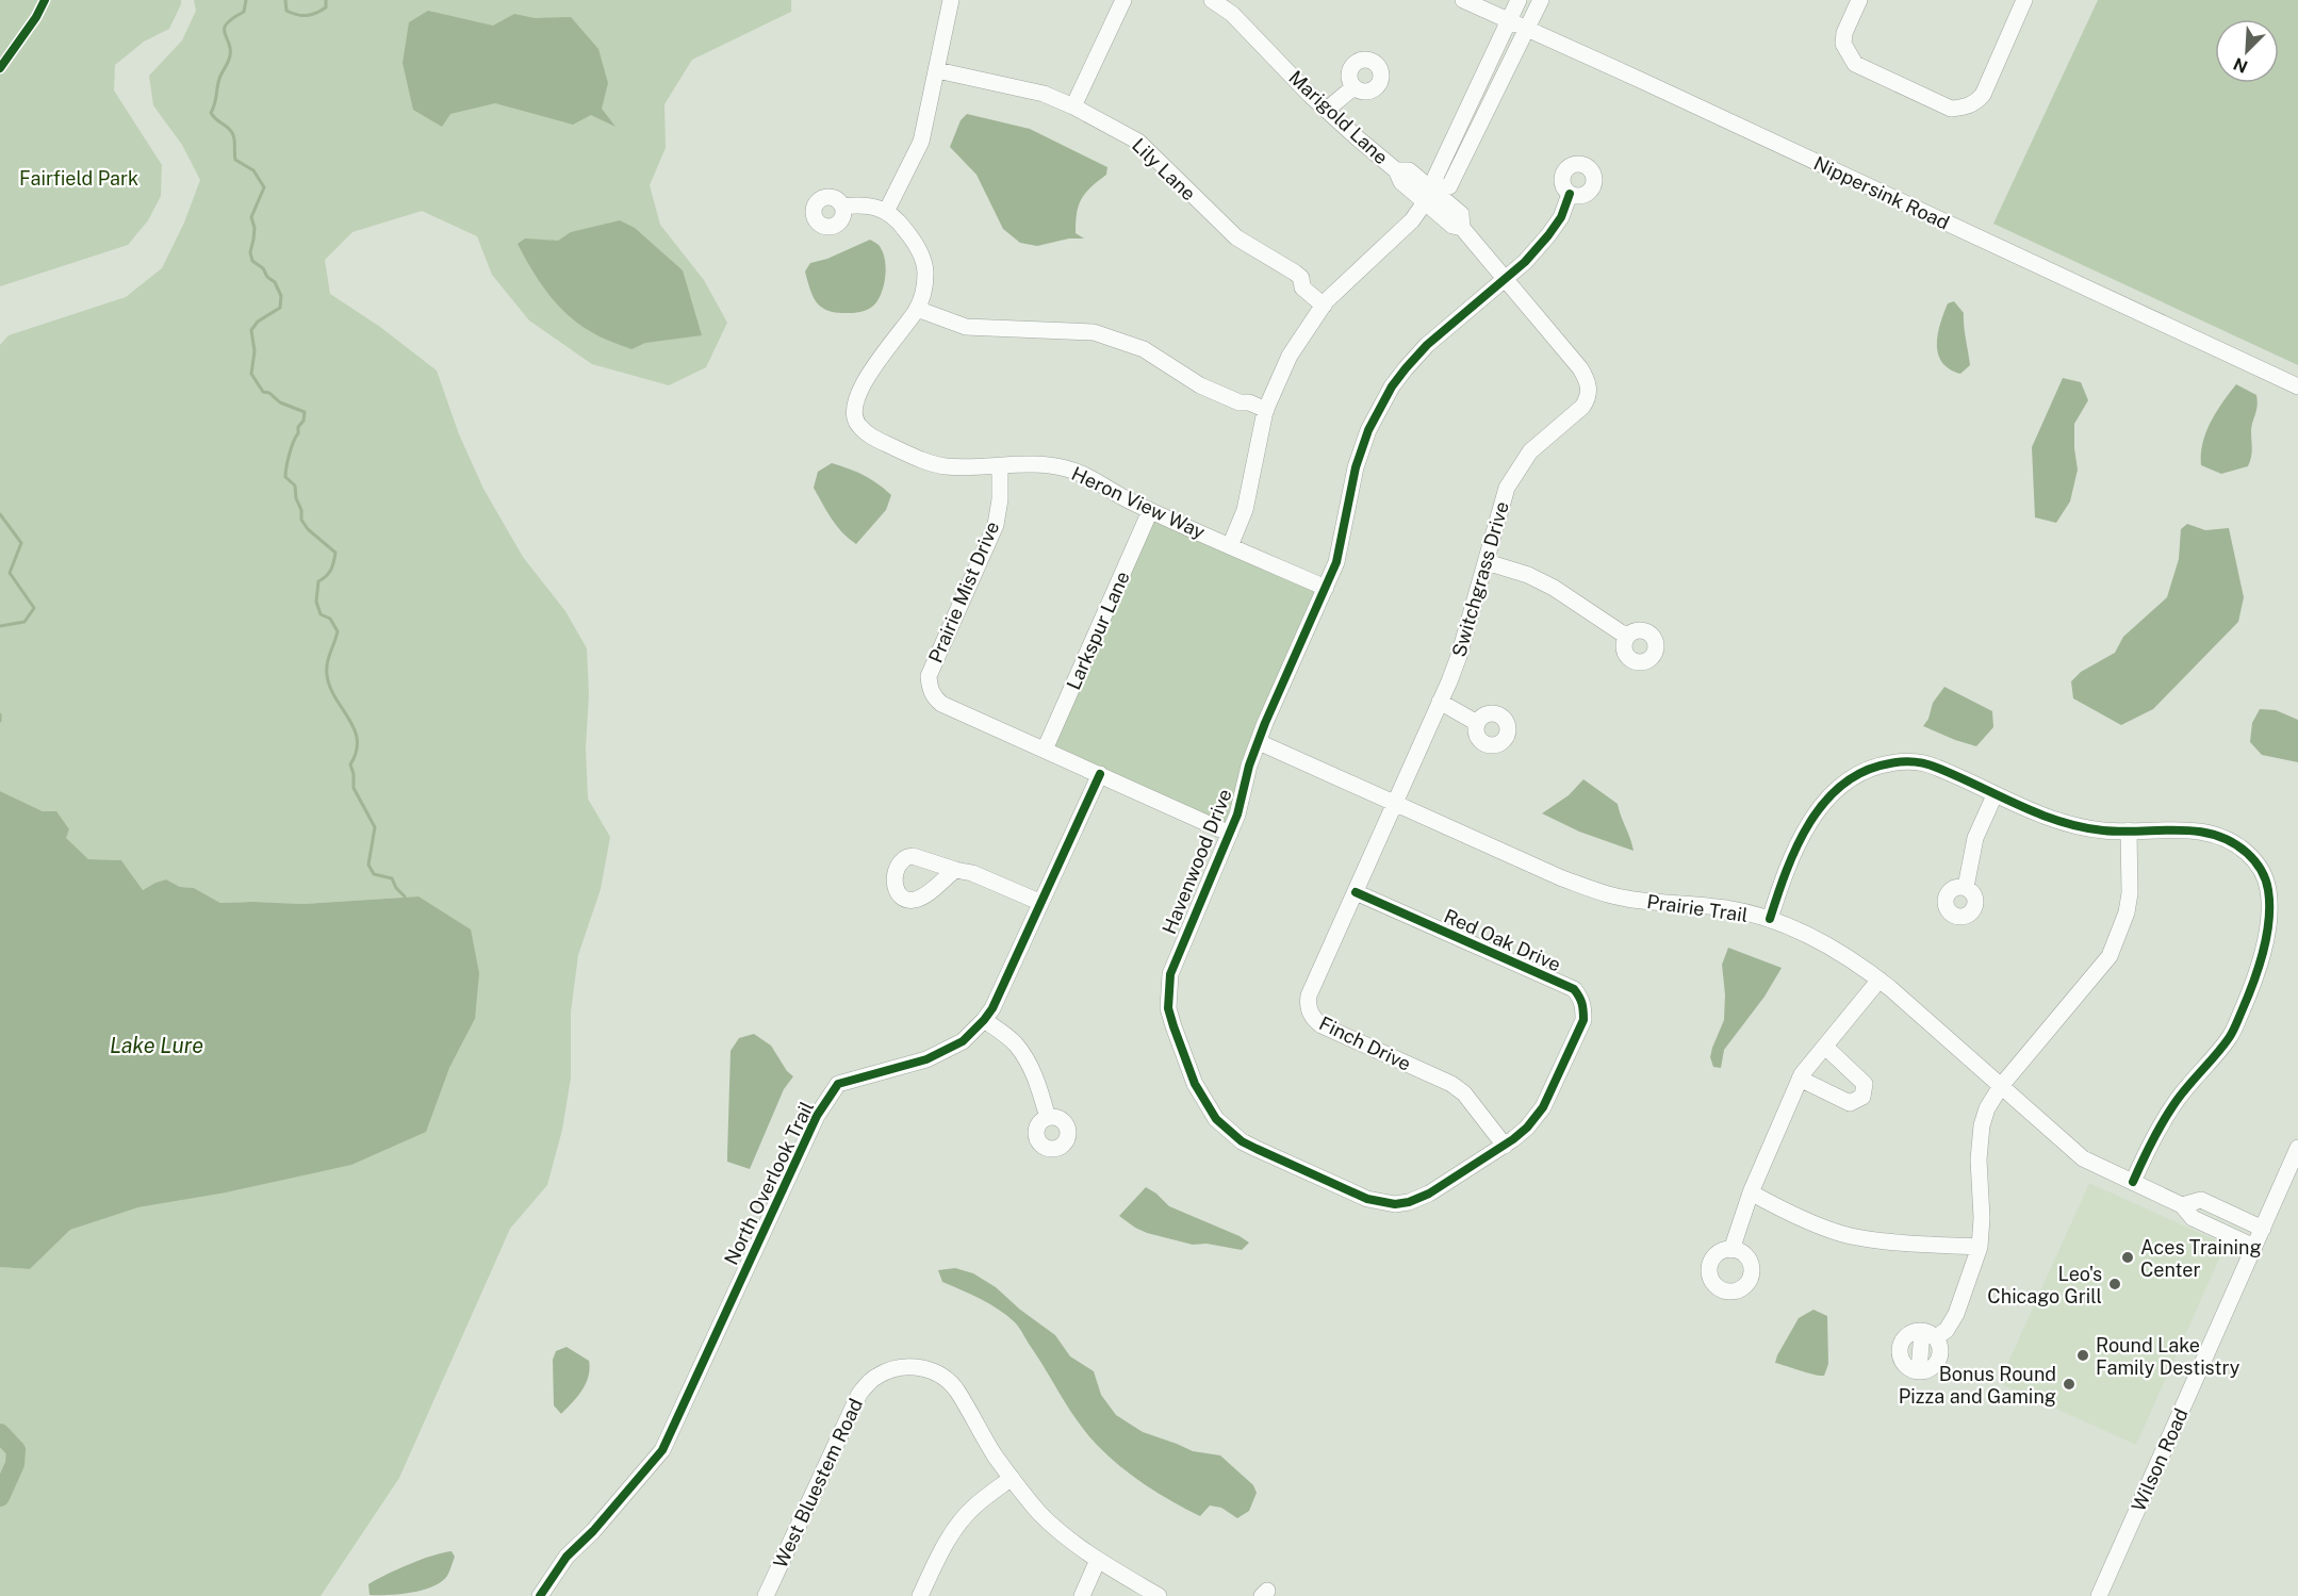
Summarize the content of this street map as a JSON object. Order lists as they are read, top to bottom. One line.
{"streets":{"street":["Marigold Lane","Lily Lane","Nippersink Road","Heron View Way","Switchgrass Drive","Prairie Mist Drive","Larkspur Lane","Havenwood Drive","Prairie Trail","Red Oak Drive","Finch Drive","North Overlook Trail","Wilson Road","West Bluestem Road"]},"crossings":[["Marigold Lane","Switchgrass Drive"],["Heron View Way","Prairie Mist Drive"],["Heron View Way","Larkspur Lane"],["Heron View Way","Havenwood Drive"],["Switchgrass Drive","Havenwood Drive"],["Switchgrass Drive","Prairie Trail"],["Switchgrass Drive","Finch Drive"],["Prairie Mist Drive","Larkspur Lane"],["Prairie Mist Drive","Havenwood Drive"],["Prairie Mist Drive","North Overlook Trail"],["Havenwood Drive","Prairie Trail"],["Havenwood Drive","Red Oak Drive"],["Havenwood Drive","Finch Drive"],["Prairie Trail","Finch Drive"],["Prairie Trail","Wilson Road"],["Red Oak Drive","Finch Drive"]],"water":["Lake Lure"],"parks":["Fairfield Park"],"places":["Aces Training Center","Leo's Chicago Grill","Round Lake Family Destistry","Bonus Round Pizza and Gaming"],"north":"bottom left"}
